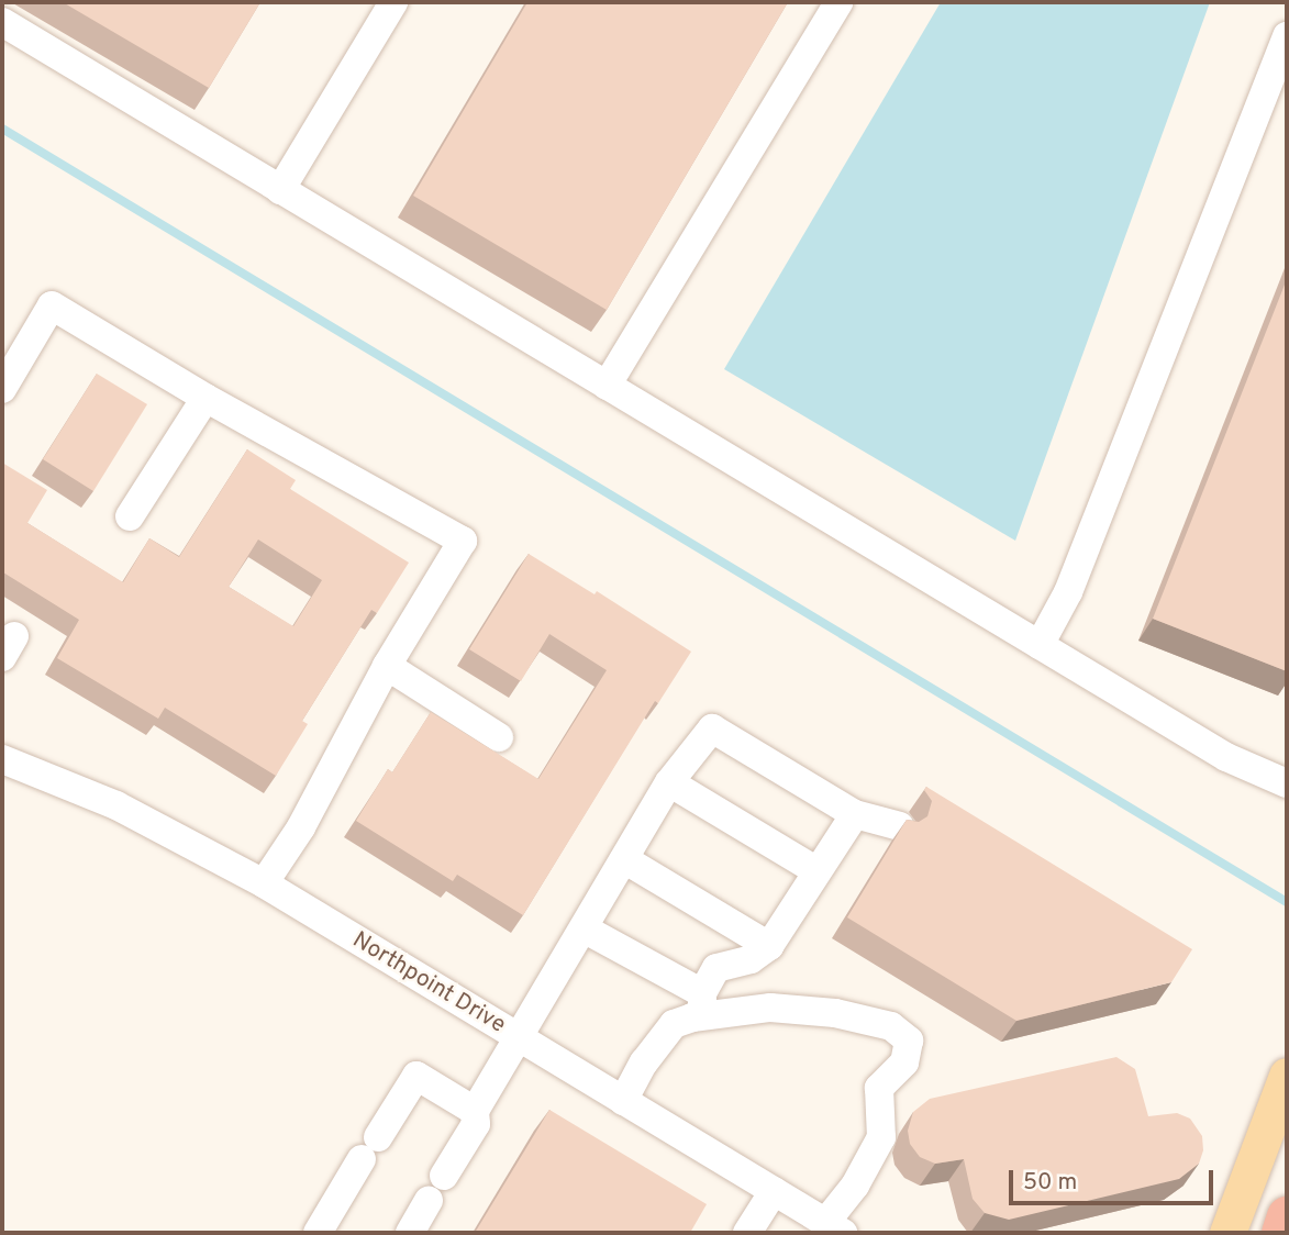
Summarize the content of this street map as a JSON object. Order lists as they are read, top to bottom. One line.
{"streets":{"street":["Northpoint Drive"]},"scale_bar":"50 m"}
